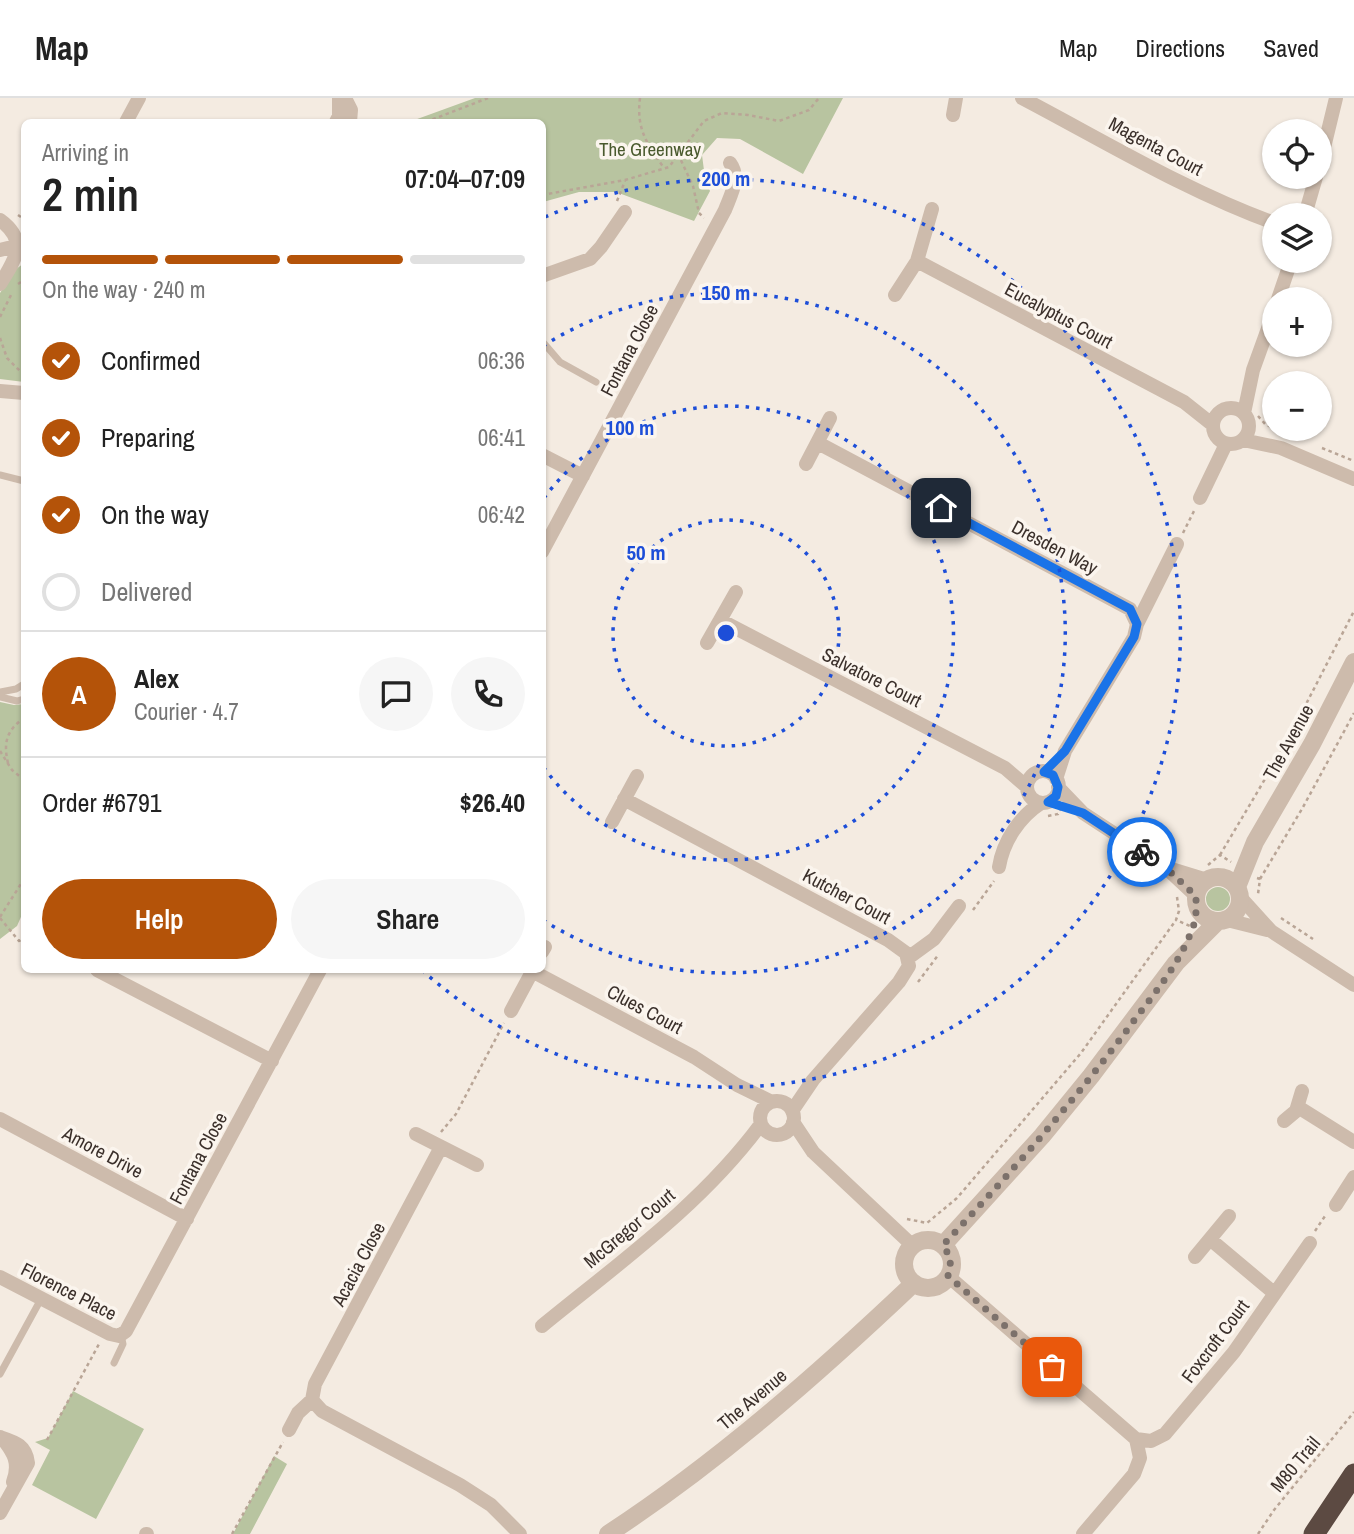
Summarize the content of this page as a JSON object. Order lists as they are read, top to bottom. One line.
{"streets":{"street":["Magenta Court","Eucalyptus Court","Fontana Close","Dresden Way","Salvatore Court","The Avenue","Kutcher Court","Clues Court","Amore Drive","McGregor Court","Acacia Close","Florence Place","Foxcroft Court"],"path":["M80 Trail"]},"crossings":[["Fontana Close","Amore Drive"],["Fontana Close","Florence Place"],["The Avenue","Clues Court"],["Clues Court","McGregor Court"]],"parks":["The Greenway"],"page":{"header":"Map","nav":["Map","Directions","Saved"],"map_buttons":["+","−"],"heading":["2 min","Arriving in","07:04–07:09"],"panel":["Alex","Courier · 4.7","Order #6791","$26.40"],"bar":"On the way · 240 m","list":[["Confirmed","06:36"],["Preparing","06:41"],["On the way","06:42"],"Delivered"],"round":"A","buttons":["Help","Share"]},"rings":["200 m","150 m","100 m","50 m"]}
